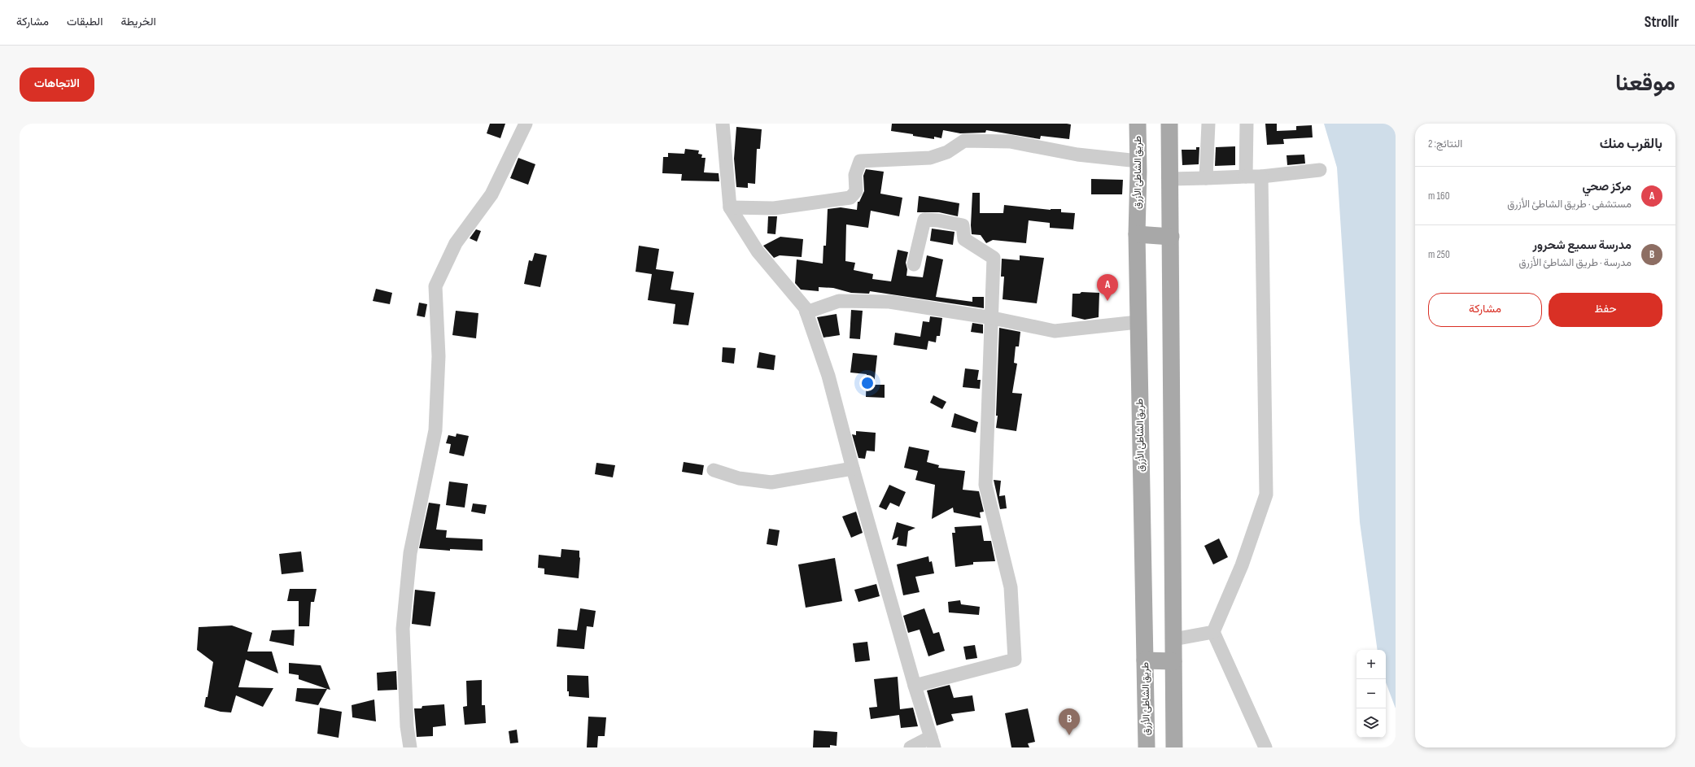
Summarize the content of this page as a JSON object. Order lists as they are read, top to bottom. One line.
{"streets":{"main road":["طريق الشاطئ الأزرق"]},"page":{"header":"Strollr","nav":["الخريطة","الطبقات","مشاركة"],"title":"موقعنا","buttons":["الاتجاهات",["حفظ","مشاركة"]],"heading":["بالقرب منك","النتائج: 2"],"list":[{"mark":"A","name":"مركز صحي","note":"مستشفى · طريق الشاطئ الأزرق","value":"160 m"},{"mark":"B","name":"مدرسة سميع شحرور","note":"مدرسة · طريق الشاطئ الأزرق","value":"250 m"}],"pins":["A","B"],"map_buttons":["+","−"]}}
